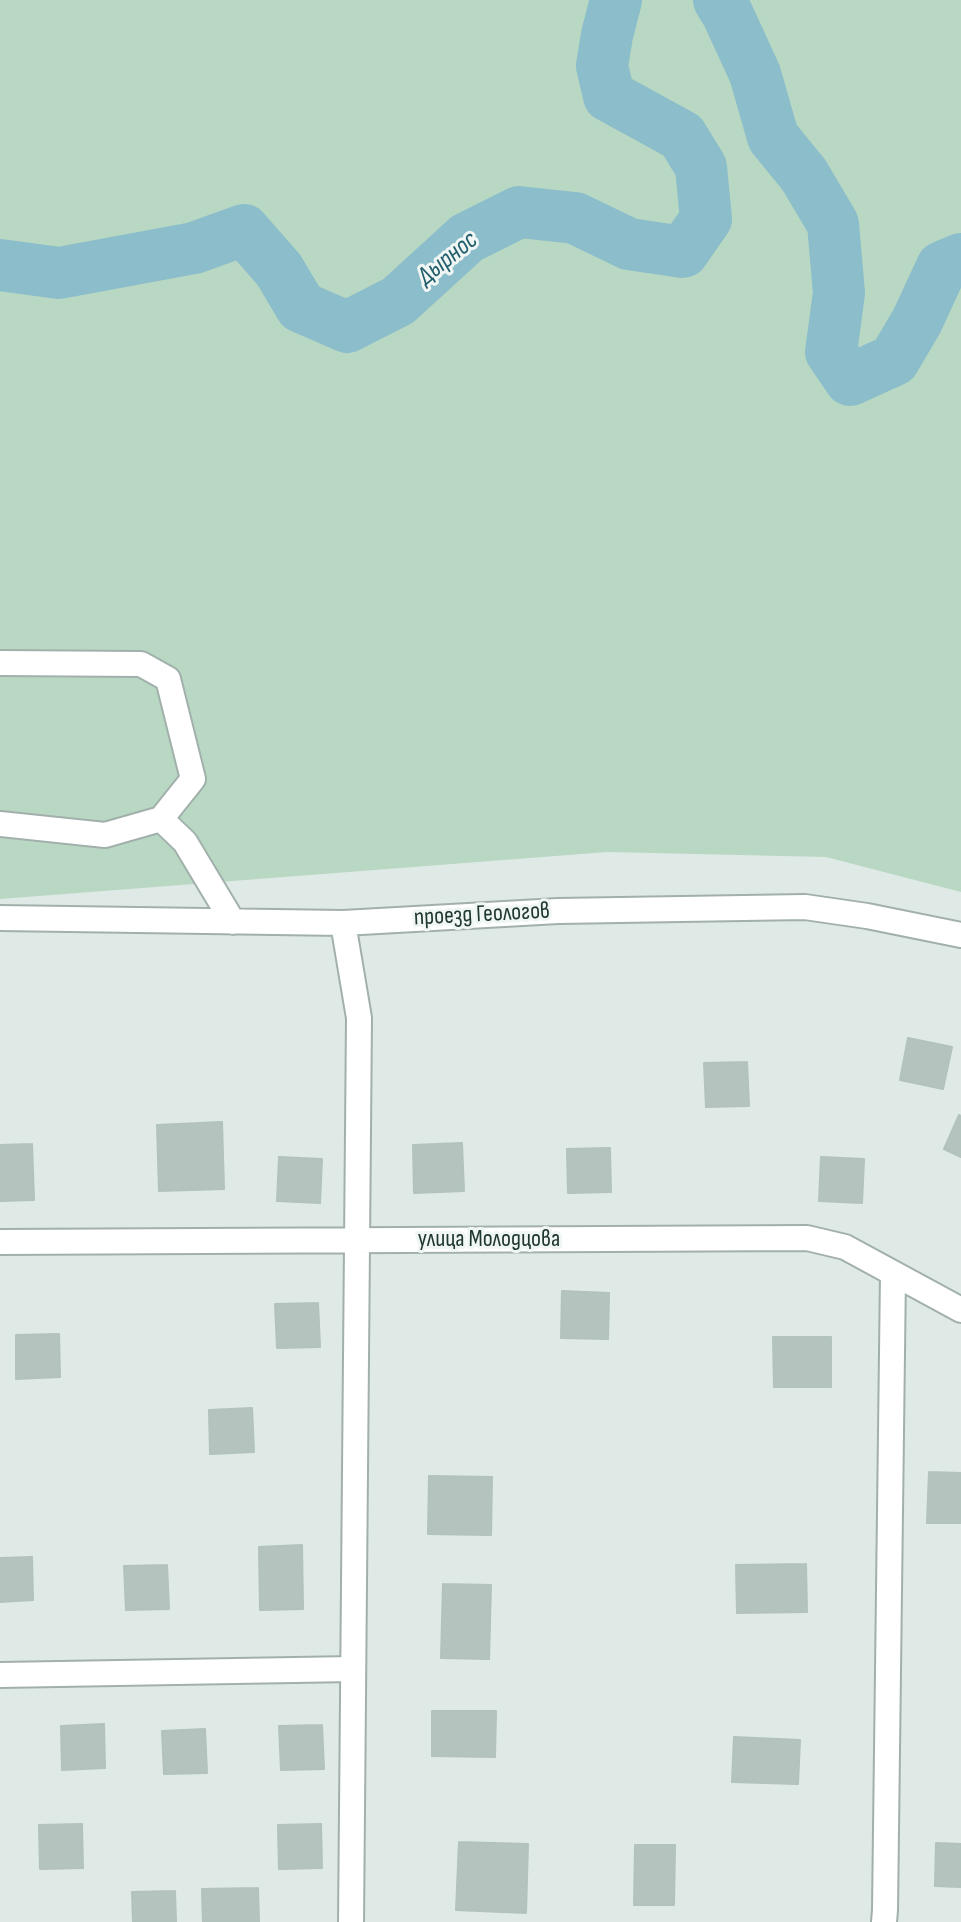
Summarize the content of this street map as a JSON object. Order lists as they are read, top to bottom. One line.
{"streets":{"street":["проезд Геологов","улица Молодцова"]},"water":["Дырнос"]}
